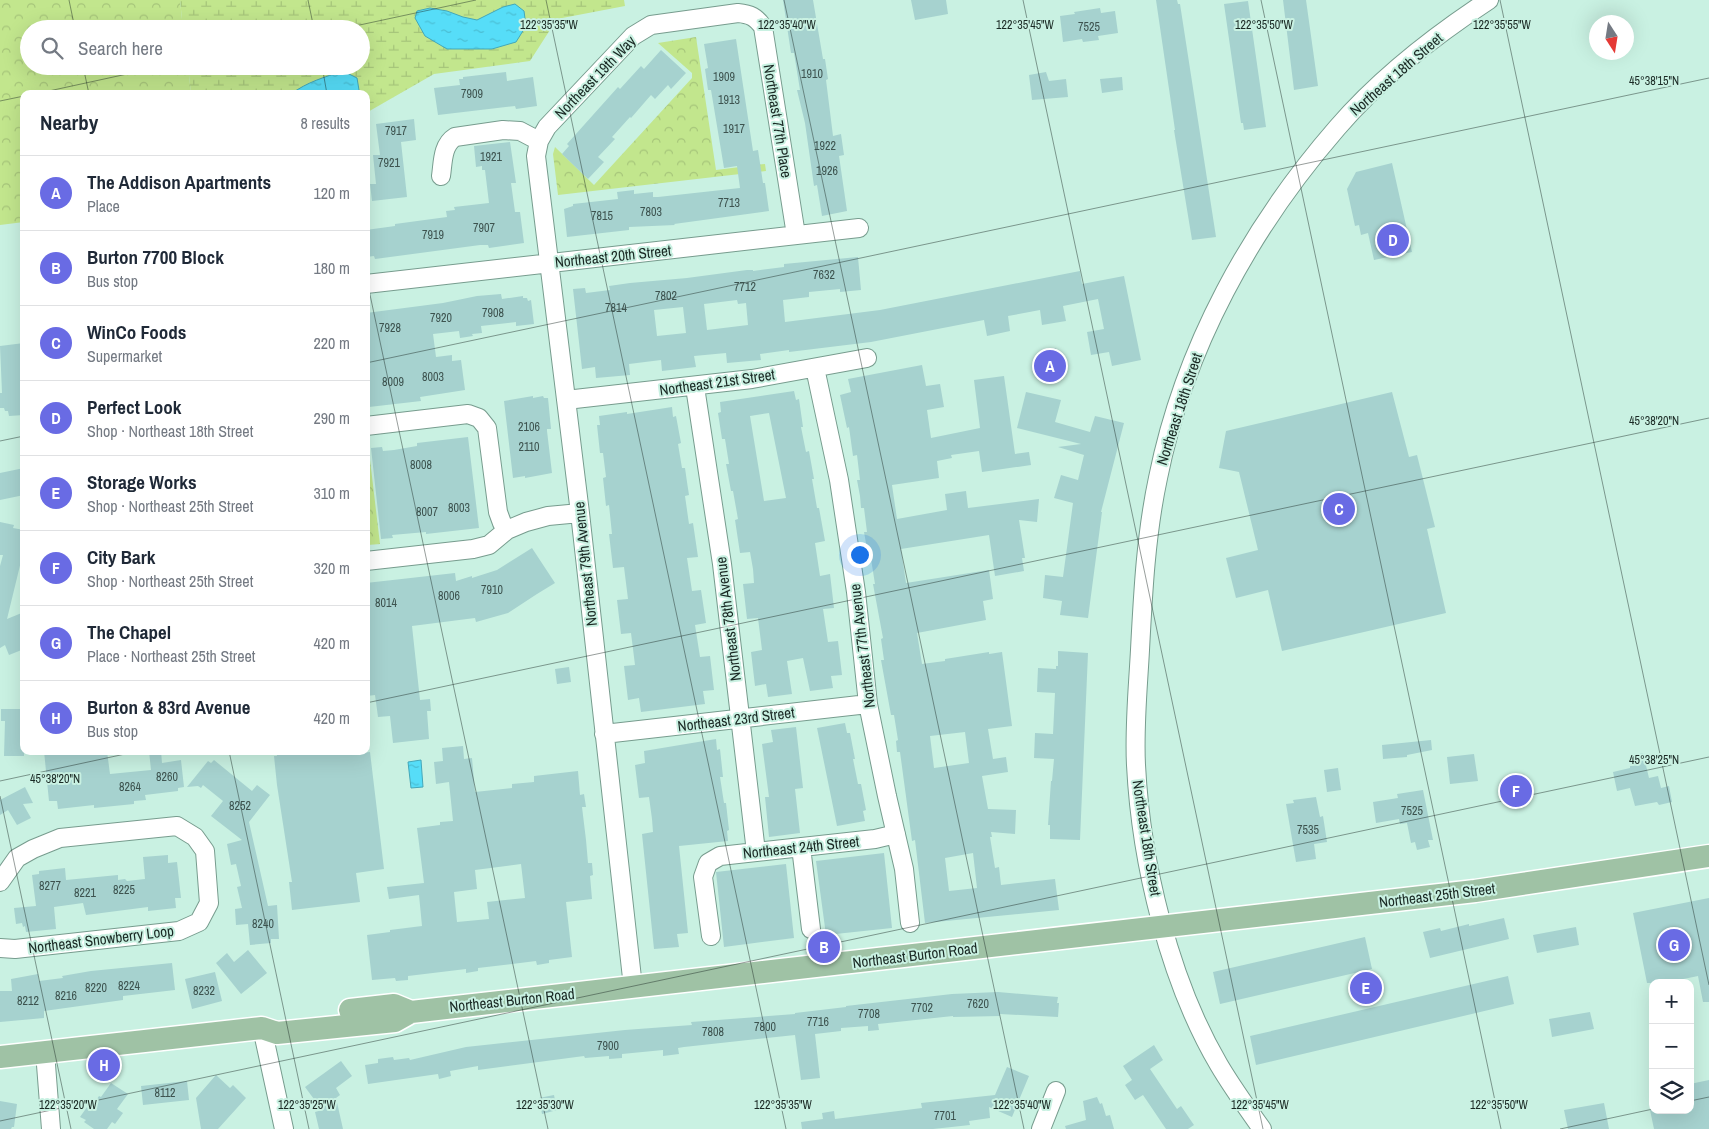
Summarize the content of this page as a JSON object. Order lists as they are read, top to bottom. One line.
{"streets":{"main road":["Northeast 25th Street","Northeast Burton Road"],"street":["Northeast 18th Street","Northeast 19th Way","Northeast 77th Place","Northeast 20th Street","Northeast 21st Street","Northeast 79th Avenue","Northeast 78th Avenue","Northeast 77th Avenue","Northeast 23rd Street","Northeast 24th Street","Northeast Snowberry Loop"]},"crossings":[["Northeast 18th Street","Northeast 25th Street"],["Northeast 18th Street","Northeast Burton Road"],["Northeast 19th Way","Northeast 77th Place"],["Northeast 19th Way","Northeast 79th Avenue"],["Northeast 77th Place","Northeast 20th Street"],["Northeast 20th Street","Northeast 79th Avenue"],["Northeast 21st Street","Northeast 79th Avenue"],["Northeast 21st Street","Northeast 78th Avenue"],["Northeast 21st Street","Northeast 77th Avenue"],["Northeast 79th Avenue","Northeast 23rd Street"],["Northeast 79th Avenue","Northeast Burton Road"],["Northeast 78th Avenue","Northeast 23rd Street"],["Northeast 78th Avenue","Northeast 24th Street"],["Northeast 77th Avenue","Northeast 23rd Street"],["Northeast 77th Avenue","Northeast 24th Street"],["Northeast 25th Street","Northeast Burton Road"]],"house_numbers":["7525","1910","1909","7909","1913","1917","7917","1922","1921","7921","1926","7713","7803","7815","7907","7919","7632","7712","7802","7814","7908","7920","7928","8003","8009","2106","2110","8008","8003","8007","7910","8006","8014","8260","8264","8252","7525","7535","8277","8225","8221","8240","8224","8220","8232","8216","8212","7620","7702","7708","7716","7800","7808","7900","8112","7701"],"north":"bottom","page":{"search":"Search here","heading":["Nearby","8 results"],"list":[{"mark":"A","name":"The Addison Apartments","note":"Place","value":"120 m"},{"mark":"B","name":"Burton 7700 Block","note":"Bus stop","value":"180 m"},{"mark":"C","name":"WinCo Foods","note":"Supermarket","value":"220 m"},{"mark":"D","name":"Perfect Look","note":"Shop · Northeast 18th Street","value":"290 m"},{"mark":"E","name":"Storage Works","note":"Shop · Northeast 25th Street","value":"310 m"},{"mark":"F","name":"City Bark","note":"Shop · Northeast 25th Street","value":"320 m"},{"mark":"G","name":"The Chapel","note":"Place · Northeast 25th Street","value":"420 m"},{"mark":"H","name":"Burton & 83rd Avenue","note":"Bus stop","value":"420 m"}],"pins":["D","A","C","F","G","B","E","H"],"map_buttons":["+","−"]},"coordinates":["122°35'35\"W","122°35'40\"W","122°35'45\"W","122°35'50\"W","122°35'55\"W","45°38'15\"N","45°38'20\"N","45°38'25\"N","122°35'20\"W","122°35'25\"W","122°35'30\"W"]}
